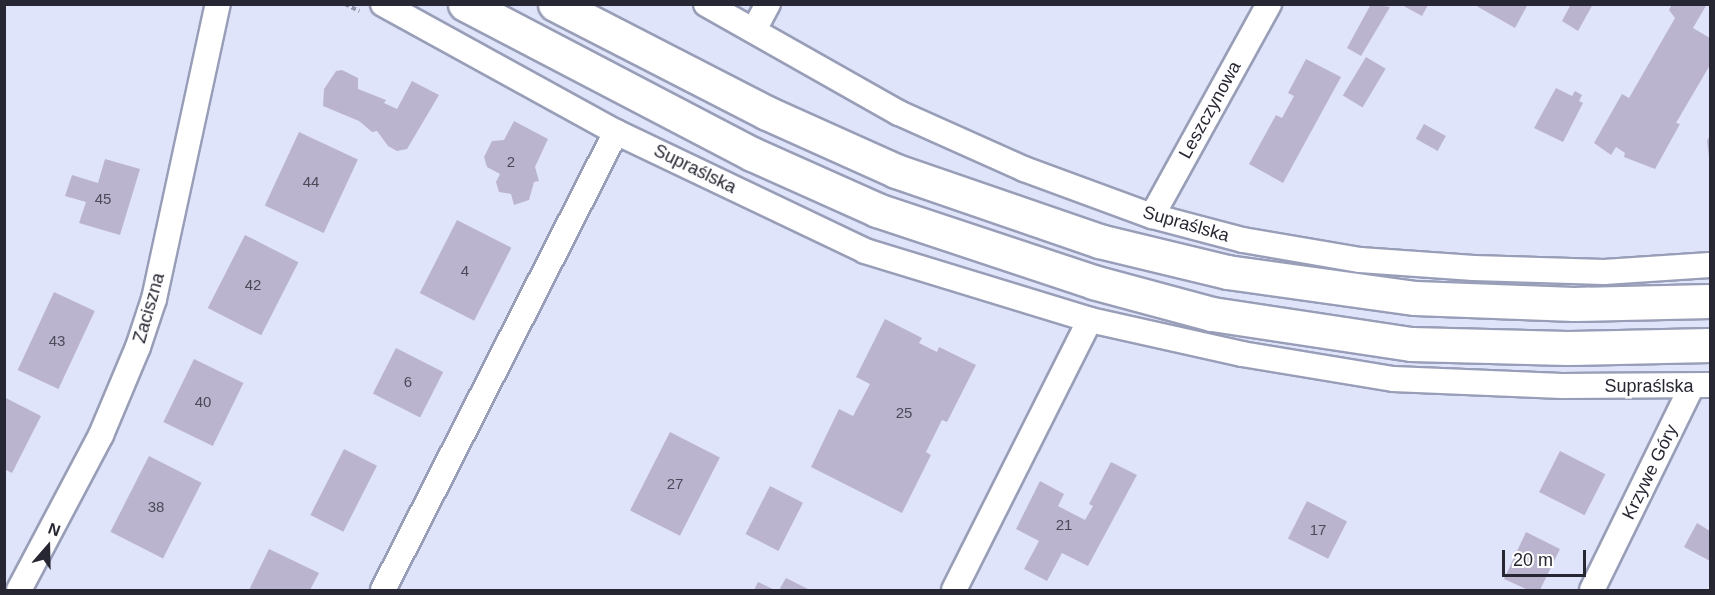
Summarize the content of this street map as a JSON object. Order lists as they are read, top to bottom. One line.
{"streets":{"street":["Leszczynowa","Supraślska","Zaciszna","Krzywe Góry"]},"crossings":[["Leszczynowa","Supraślska"],["Supraślska","Krzywe Góry"]],"house_numbers":["2","44","45","4","42","43","6","40","25","27","38","21","17"],"scale_bar":"20 m","north":"top"}
